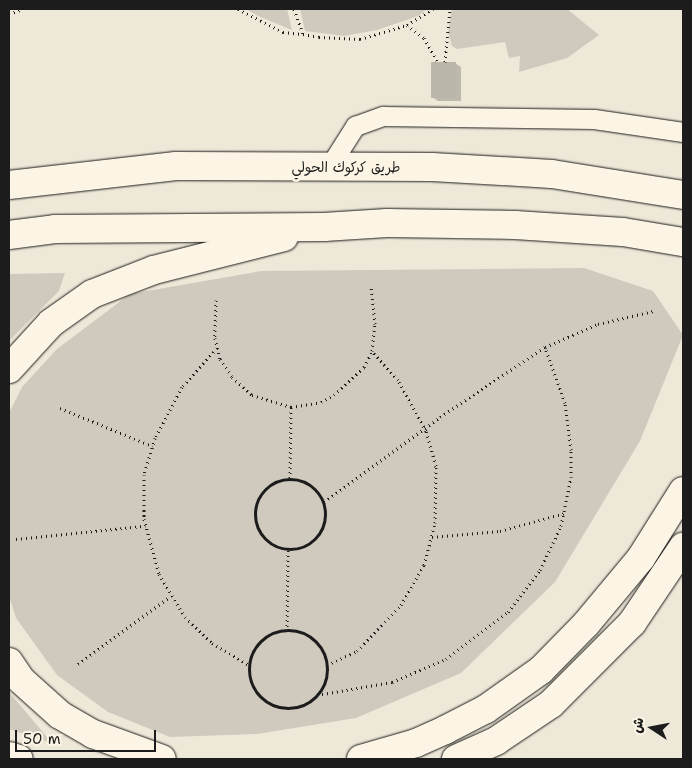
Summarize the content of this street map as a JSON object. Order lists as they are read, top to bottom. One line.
{"streets":{"highway":["طريق كركوك الحولي"]},"scale_bar":"50 m","north":"left"}
